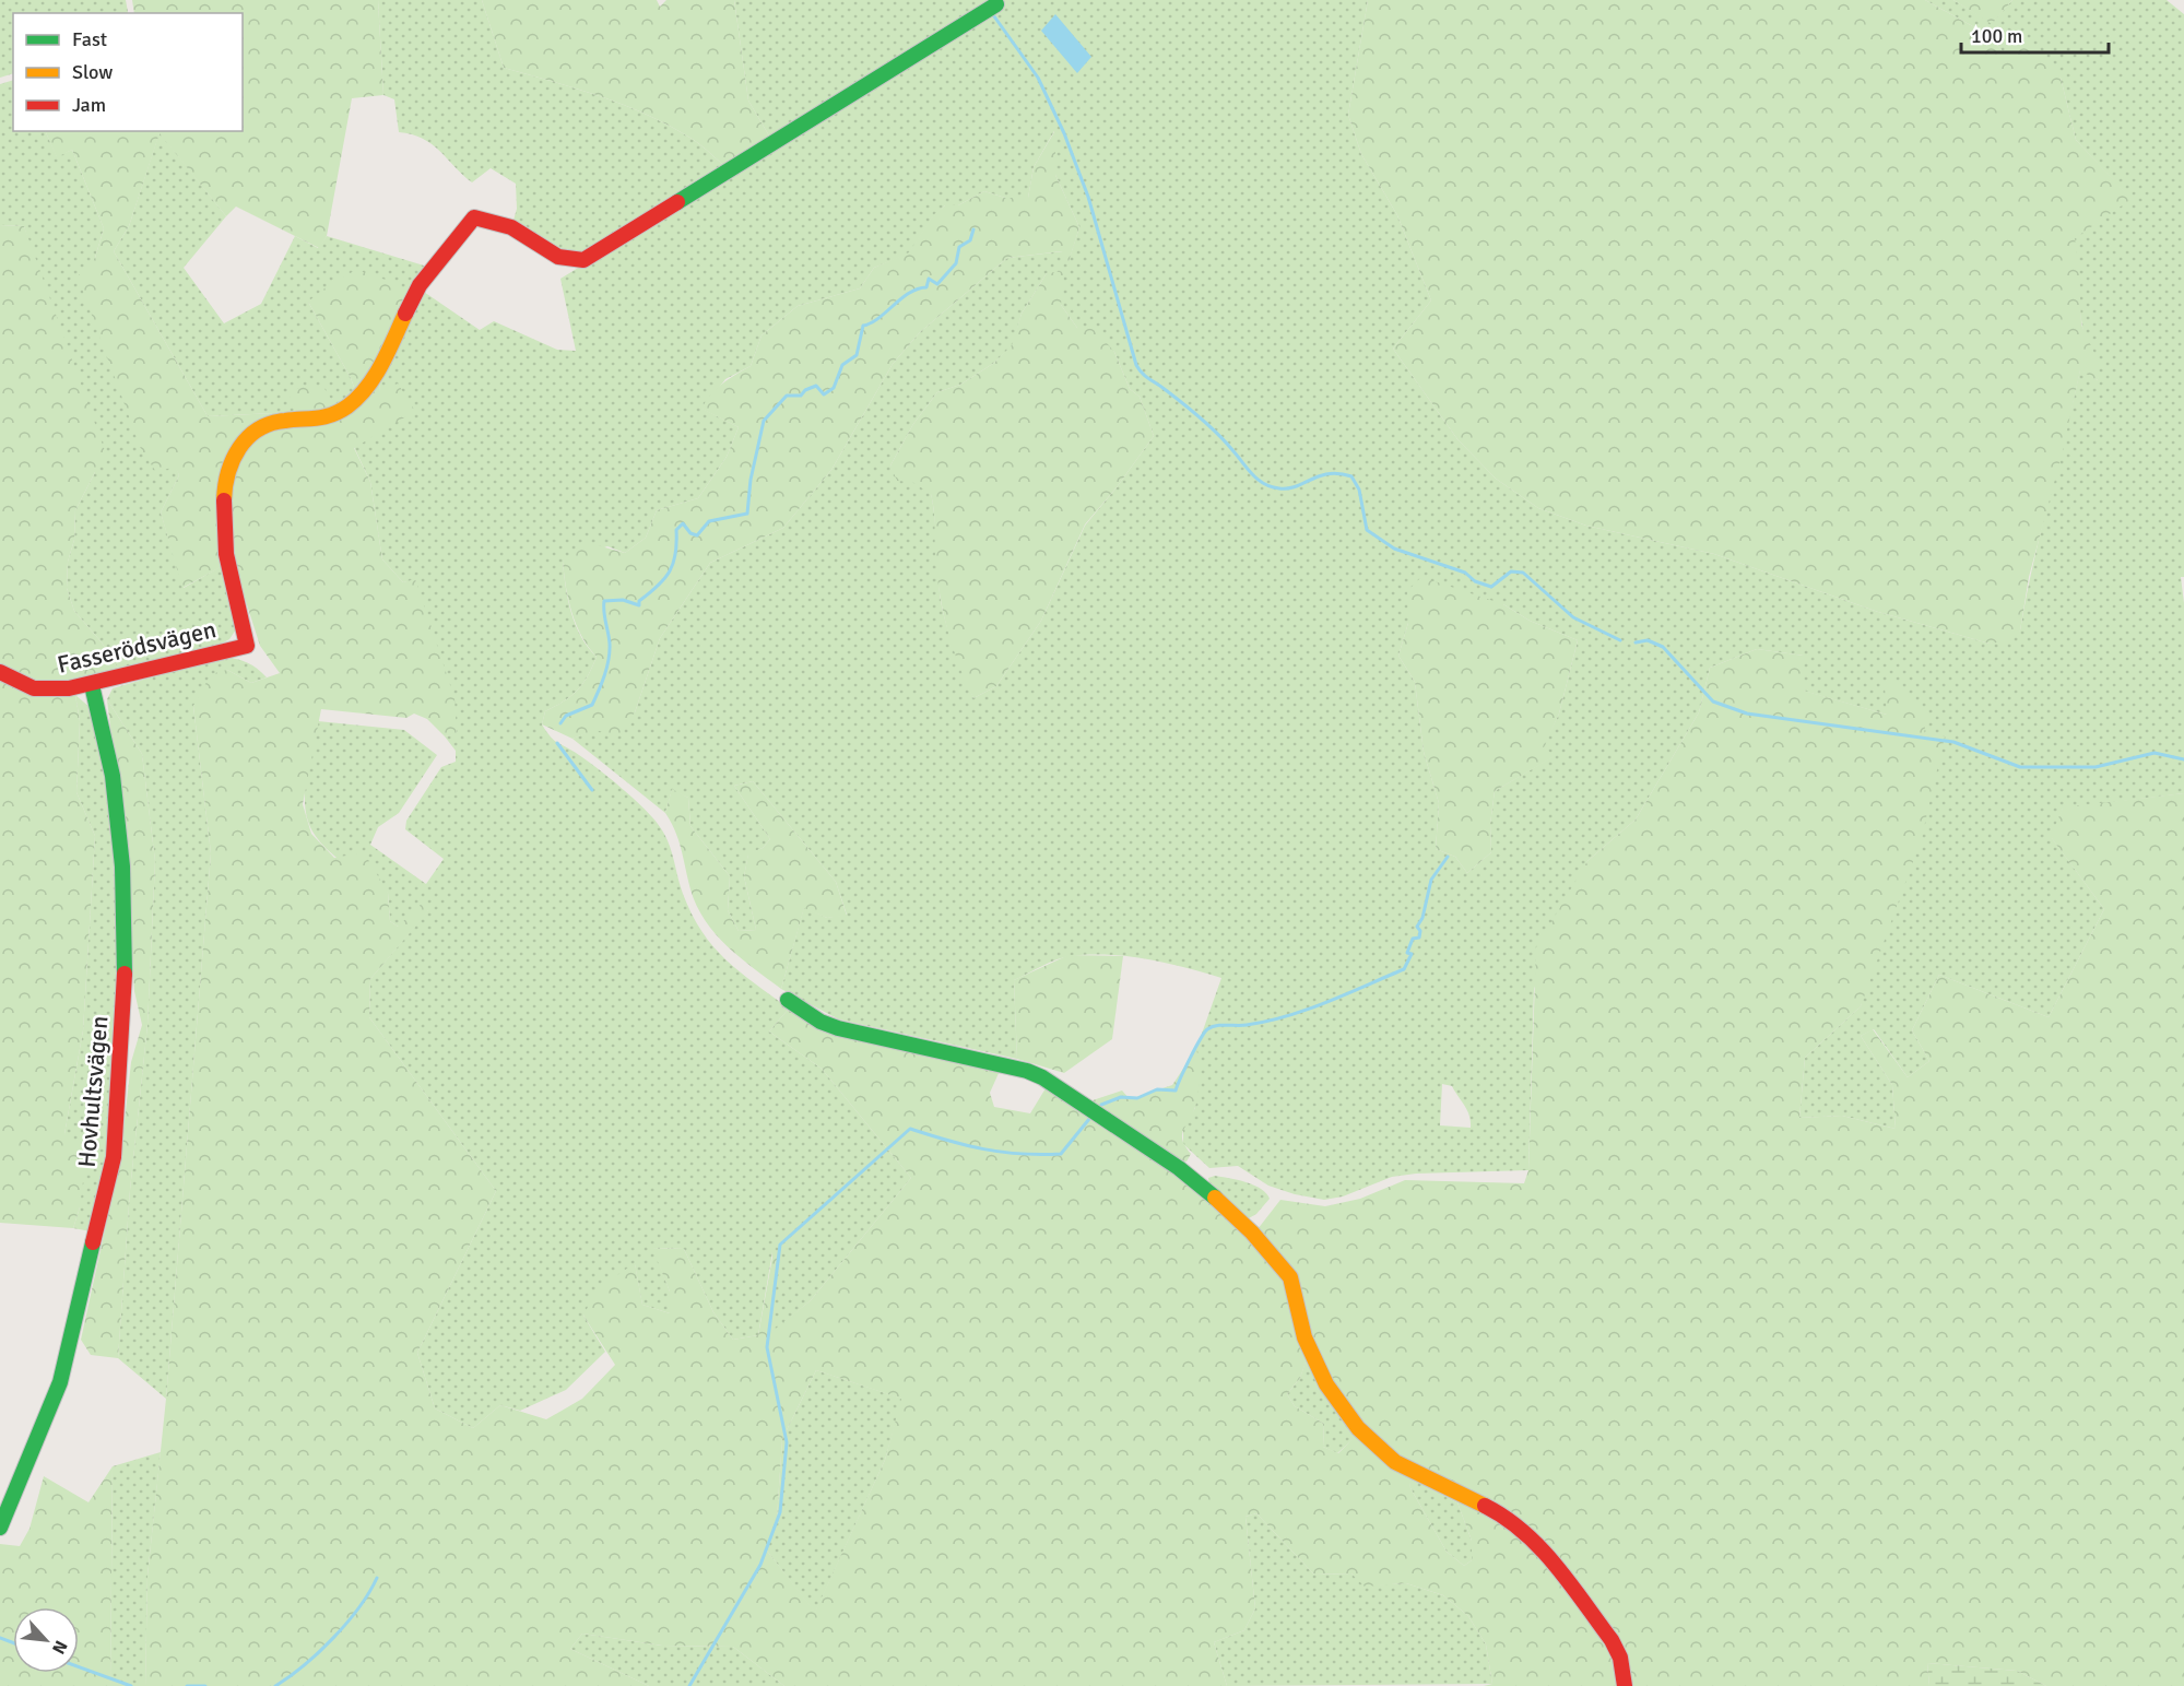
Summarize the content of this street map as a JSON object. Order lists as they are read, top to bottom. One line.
{"streets":{"street":["Fasserödsvägen","Hovhultsvägen"]},"crossings":[["Fasserödsvägen","Hovhultsvägen"]],"legend":["Fast","Slow","Jam"],"scale_bar":"100 m","north":"bottom right"}
